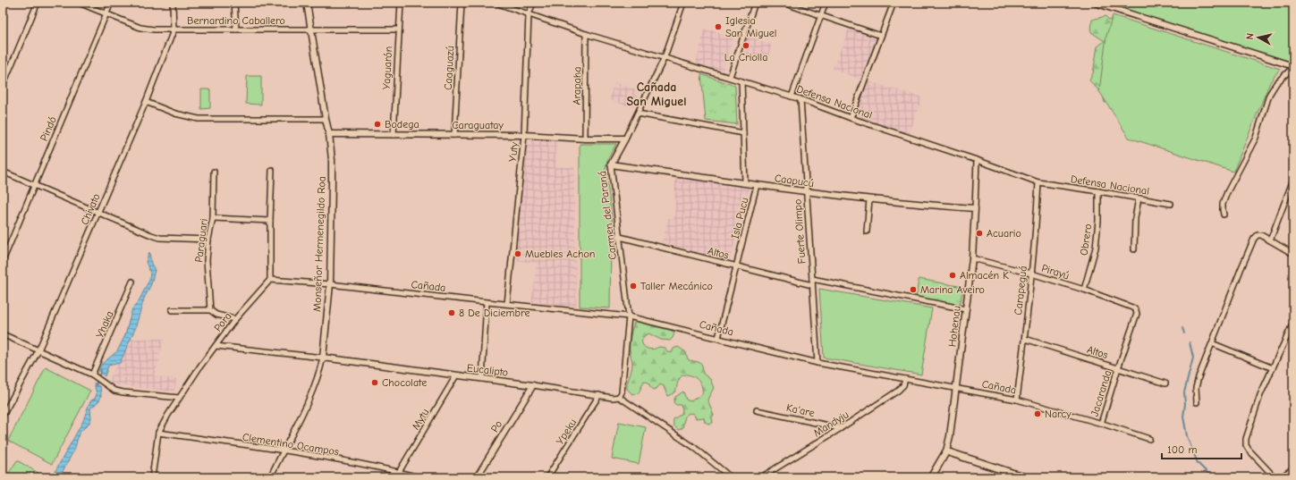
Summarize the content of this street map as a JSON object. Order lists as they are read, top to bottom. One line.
{"streets":{"street":["Bernardino Caballero","Yaguarón","Caaguazú","Arapaha","Defensa Nacional","Caraguatay","Pindó","Yuty","Caapucú","Chivato","Carmen del Paraná","Isla Pucu","Fuerte Olimpo","Obrero","Paraguari","Monseñor Hermenegildo Roa","Altos","Pirayú","Cañada","Carapeguá","Pora","Yhaka","Hohenau","Eucalipto","Jacaranda","Ka'are","Mytu","Mandyju","Po","Ypeku","Clementino Ocampos"]},"crossings":[["Bernardino Caballero","Yaguarón"],["Bernardino Caballero","Pindó"],["Bernardino Caballero","Chivato"],["Bernardino Caballero","Monseñor Hermenegildo Roa"],["Yaguarón","Caraguatay"],["Caaguazú","Caraguatay"],["Arapaha","Defensa Nacional"],["Arapaha","Caraguatay"],["Defensa Nacional","Yuty"],["Defensa Nacional","Carmen del Paraná"],["Defensa Nacional","Isla Pucu"],["Defensa Nacional","Fuerte Olimpo"],["Defensa Nacional","Obrero"],["Defensa Nacional","Carapeguá"],["Defensa Nacional","Hohenau"],["Caraguatay","Yuty"],["Caraguatay","Carmen del Paraná"],["Caraguatay","Monseñor Hermenegildo Roa"],["Yuty","Cañada"],["Caapucú","Carmen del Paraná"],["Caapucú","Isla Pucu"],["Caapucú","Fuerte Olimpo"],["Caapucú","Hohenau"],["Carmen del Paraná","Altos"],["Carmen del Paraná","Cañada"],["Carmen del Paraná","Eucalipto"],["Isla Pucu","Altos"],["Isla Pucu","Cañada"],["Fuerte Olimpo","Altos"],["Fuerte Olimpo","Cañada"],["Obrero","Pirayú"],["Monseñor Hermenegildo Roa","Cañada"],["Monseñor Hermenegildo Roa","Eucalipto"],["Monseñor Hermenegildo Roa","Clementino Ocampos"],["Altos","Carapeguá"],["Altos","Jacaranda"],["Pirayú","Carapeguá"],["Pirayú","Hohenau"],["Pirayú","Jacaranda"],["Cañada","Carapeguá"],["Cañada","Pora"],["Cañada","Hohenau"],["Cañada","Jacaranda"],["Cañada","Mandyju"],["Pora","Eucalipto"],["Pora","Clementino Ocampos"],["Eucalipto","Mytu"],["Eucalipto","Po"],["Eucalipto","Ypeku"],["Ka'are","Mandyju"],["Mytu","Clementino Ocampos"]],"districts":["Cañada San Miguel"],"places":["Iglesia San Miguel","La Criolla","Bodega","Acuario","Muebles Achon","Almacén K","Taller Mecánico","Marina Aveiro","8 De Diciembre","Chocolate","Narcy"],"scale_bar":"100 m","north":"left"}
